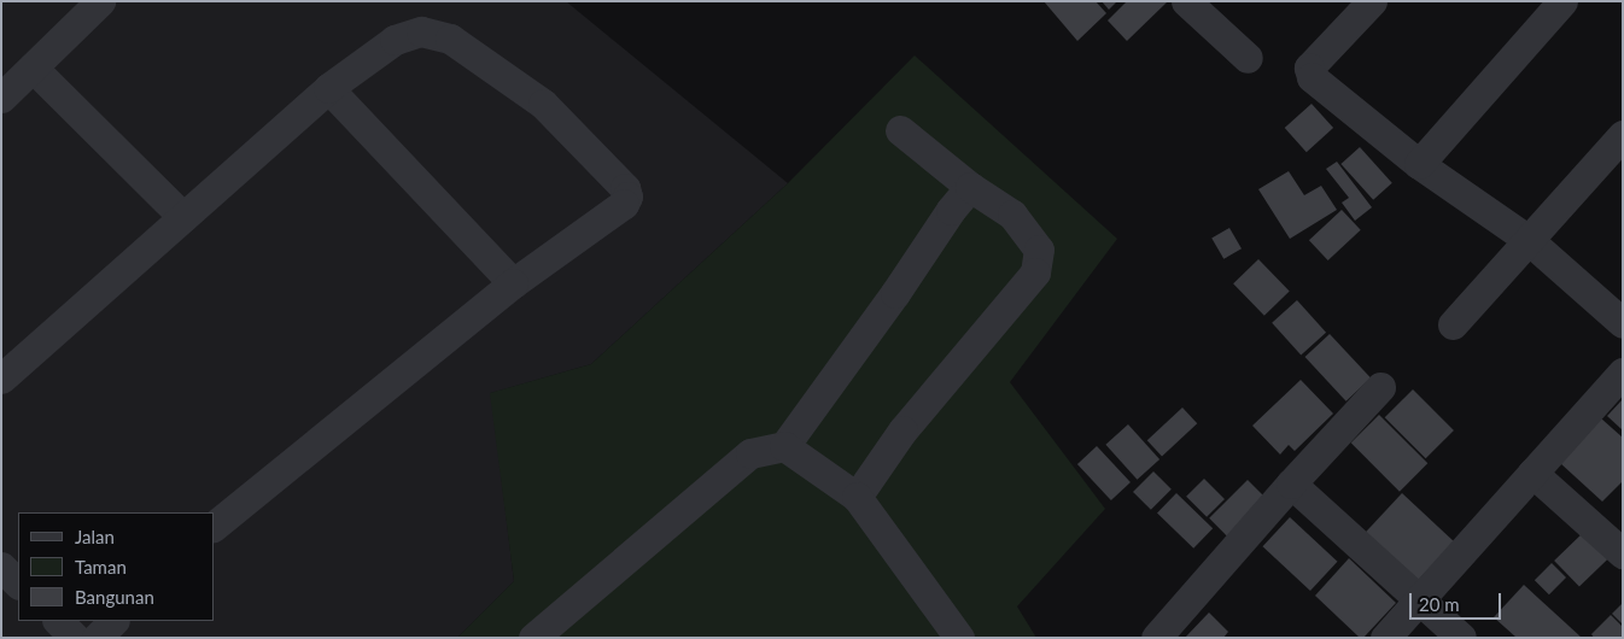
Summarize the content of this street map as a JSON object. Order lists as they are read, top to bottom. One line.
{"legend":["Jalan","Taman","Bangunan"],"scale_bar":"20 m"}
